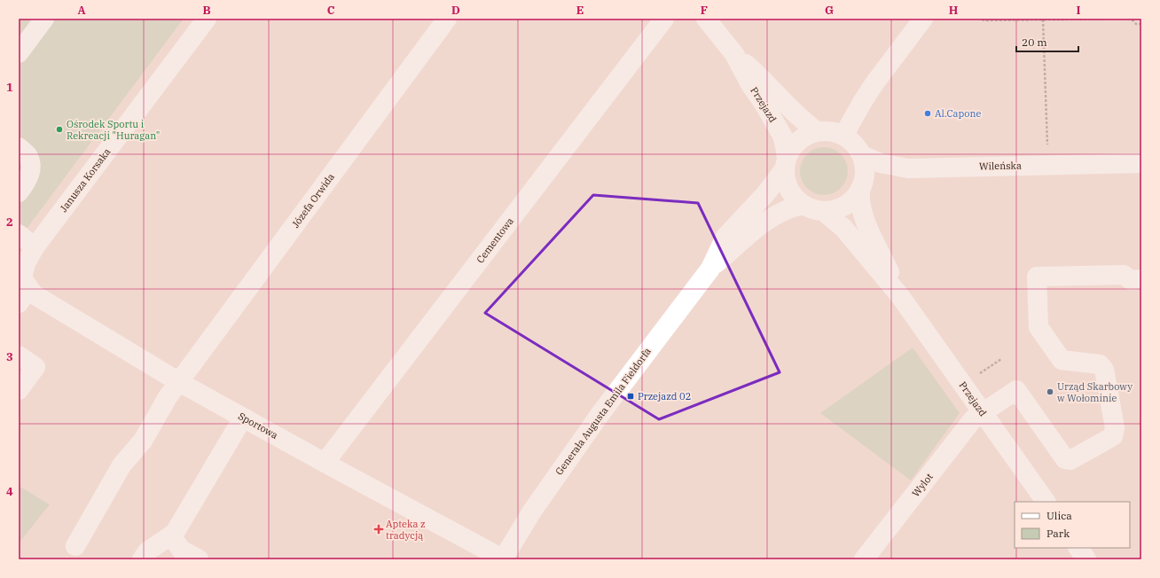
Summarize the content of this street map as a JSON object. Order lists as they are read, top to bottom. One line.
{"streets":{"street":["Przejazd","Wileńska","Janusza Korsaka","Józefa Orwida","Cementowa","Generała Augusta Emila Fieldorfa","Sportowa","Wylot"]},"crossings":[["Przejazd","Wileńska"],["Przejazd","Generała Augusta Emila Fieldorfa"],["Przejazd","Wylot"],["Wileńska","Generała Augusta Emila Fieldorfa"],["Janusza Korsaka","Sportowa"],["Józefa Orwida","Sportowa"],["Cementowa","Sportowa"],["Generała Augusta Emila Fieldorfa","Sportowa"]],"places":{"other":["Al.Capone","Ośrodek Sportu i Rekreacji \"Huragan\"","Urząd Skarbowy w Wołominie"],"transit":["Przejazd 02"],"health":["Apteka z tradycją"]},"legend":["Ulica","Park"],"scale_bar":"20 m","grid":{"columns":["A","B","C","D","E","F","G","H","I"],"rows":["1","2","3","4"]}}
